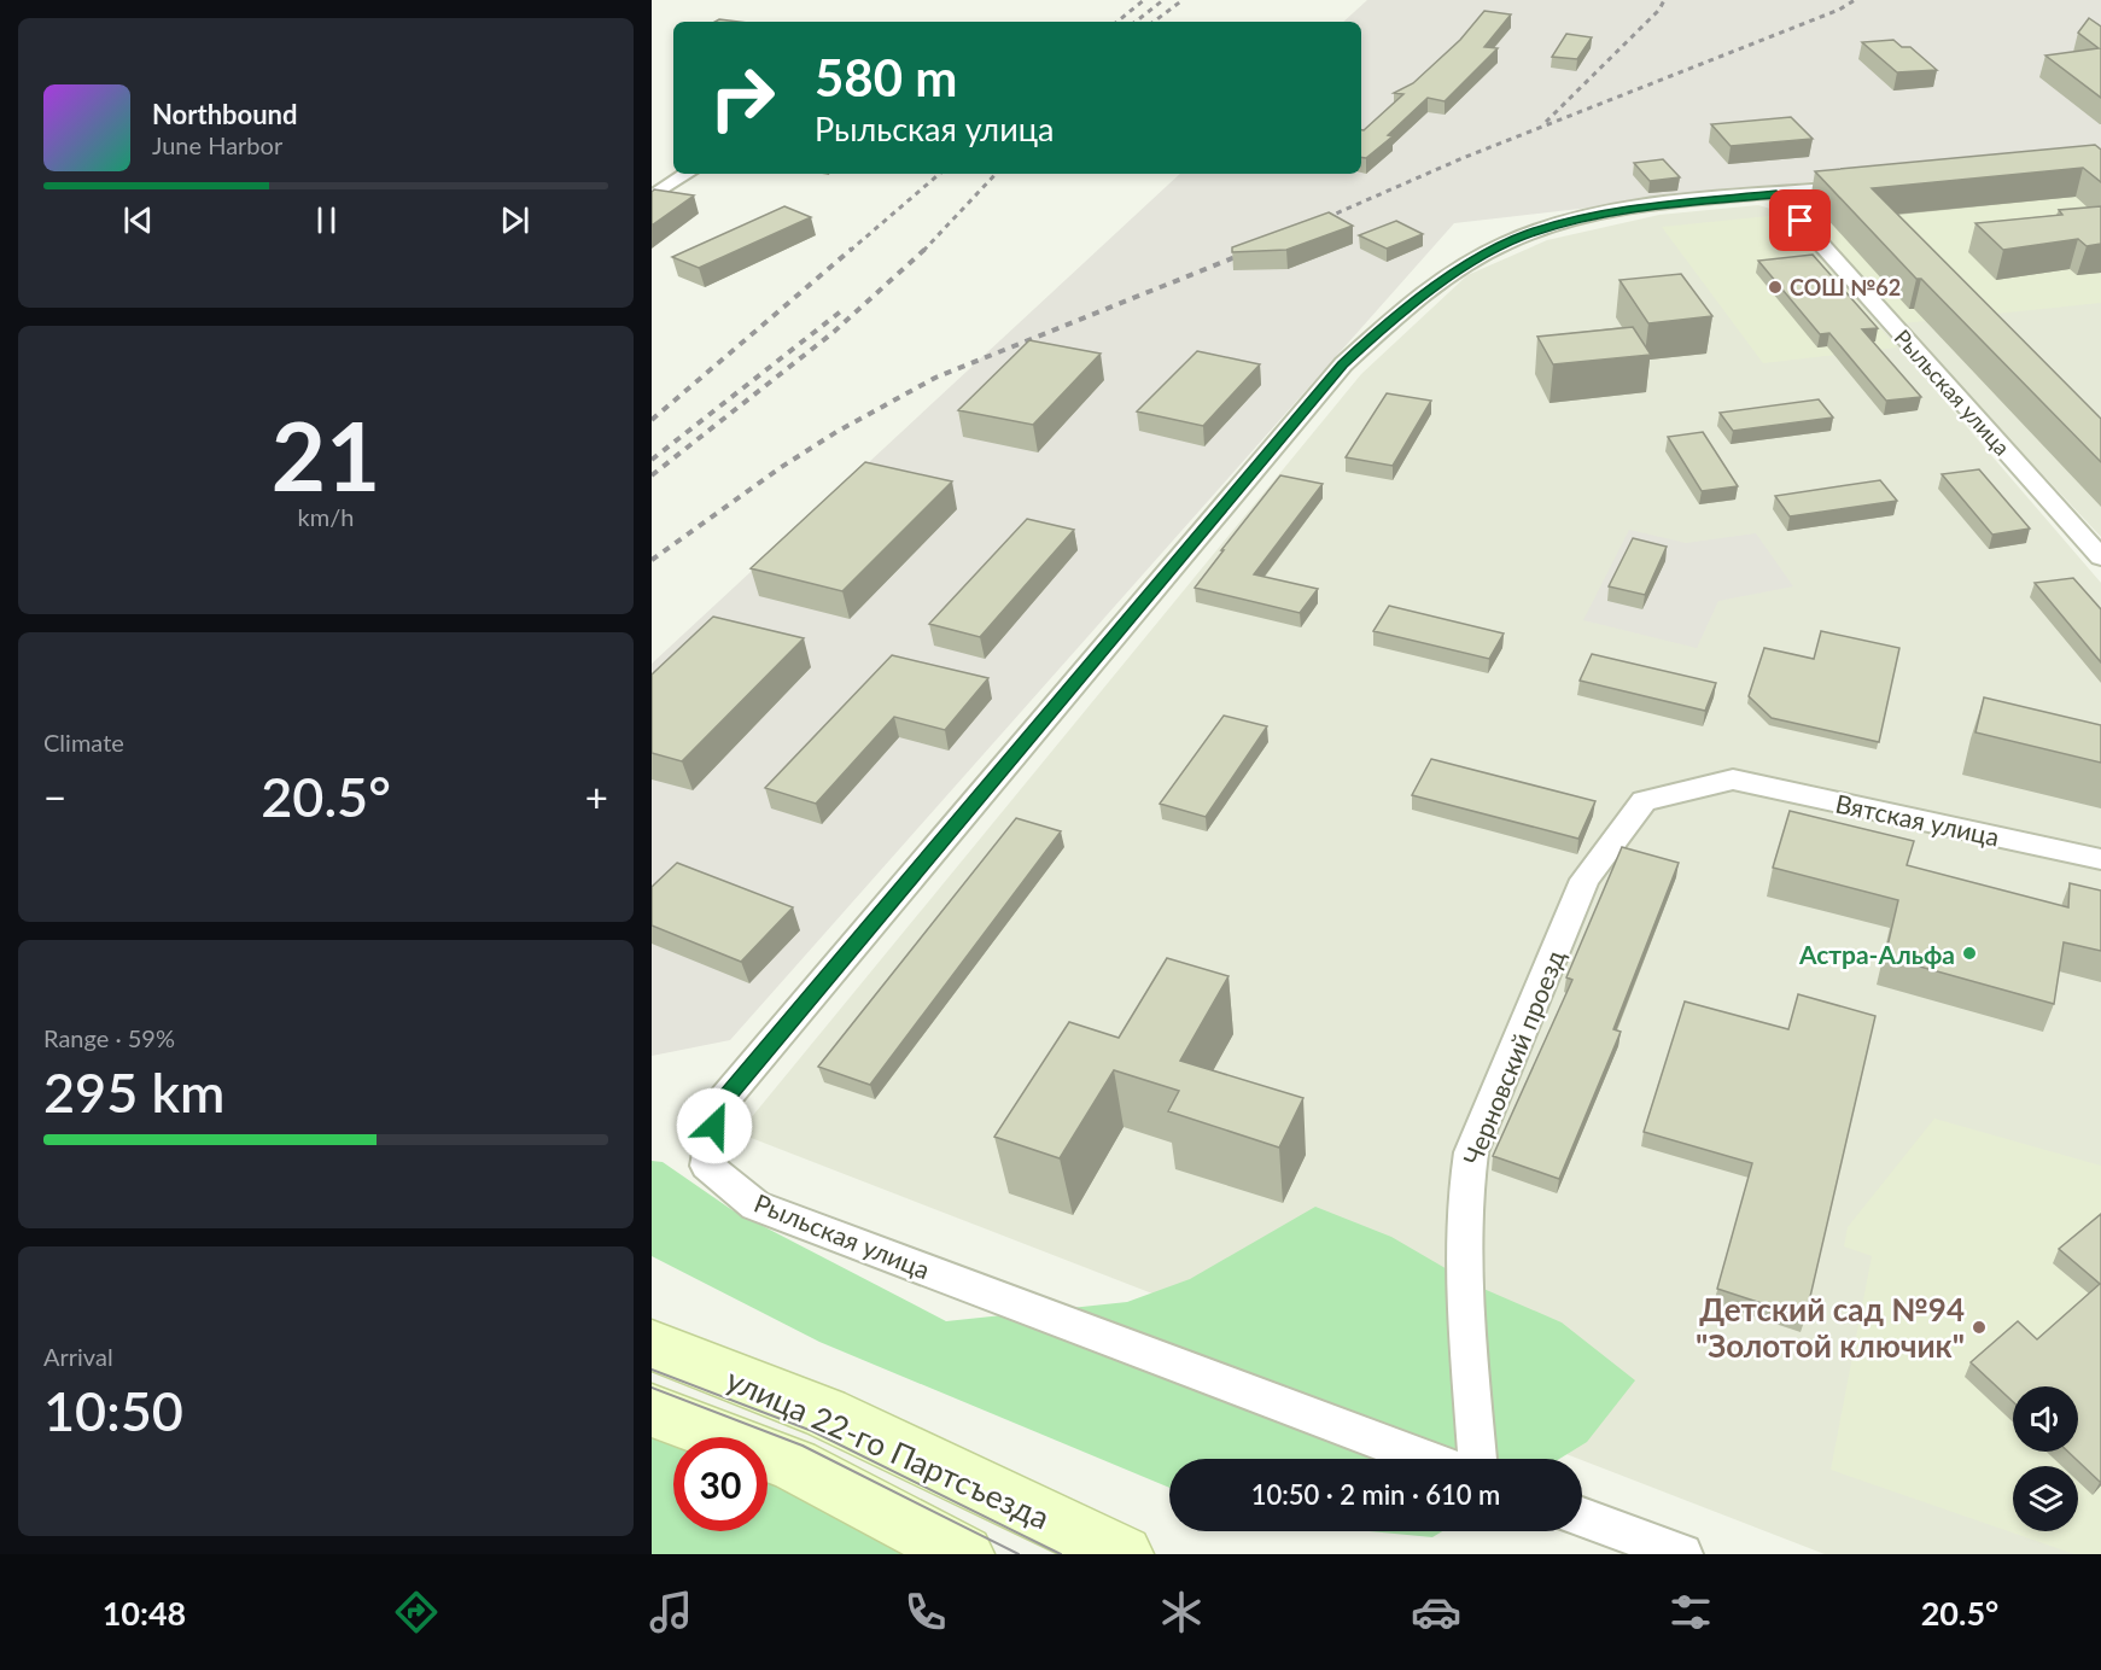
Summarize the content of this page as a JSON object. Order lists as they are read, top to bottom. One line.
{"streets":{"main road":["улица 22-го Партсъезда"],"street":["Рыльская улица","Вятская улица","Черновский проезд"]},"crossings":[["Вятская улица","Черновский проезд"]],"places":["СОШ №62","Астра-Альфа","Детский сад №94 \"Золотой ключик\""],"page":{"turn":["580 m","Рыльская улица"],"song":["Northbound","June Harbor"],"tile":[["21","km/h"],"Climate",["Range · 59%","295 km"],["Arrival","10:50"]],"heat":["−","20.5°","+"],"limit":"30","trip":"10:50 · 2 min · 610 m","tabs":["10:48","20.5°"]}}
